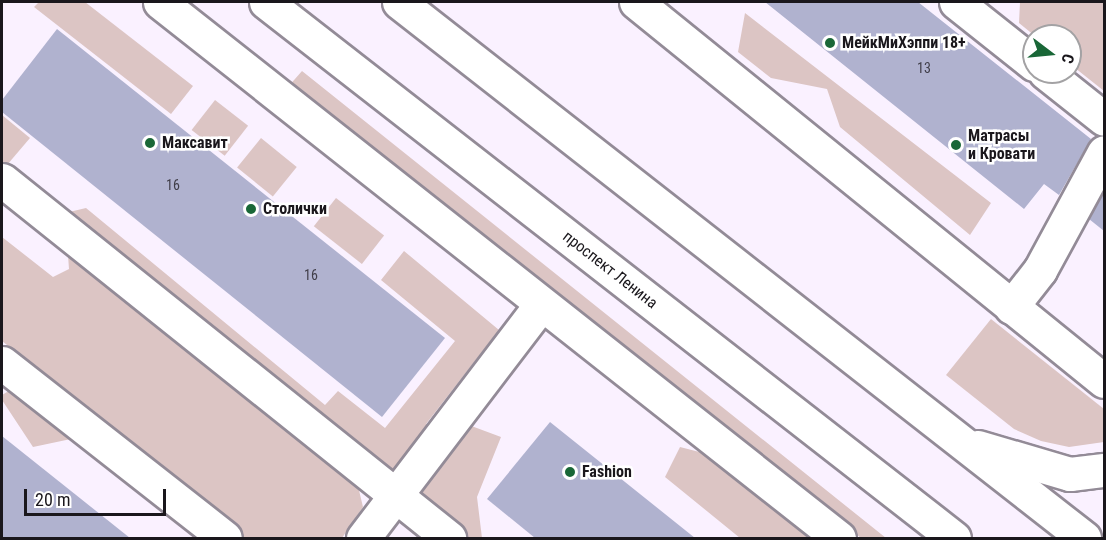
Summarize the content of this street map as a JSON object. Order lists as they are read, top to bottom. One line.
{"streets":{"main road":["проспект Ленина"]},"places":["МейкМиХэппи 18+","Максавит","Матрасы и Кровати","Столички","Fashion"],"house_numbers":["13","16","16"],"scale_bar":"20 m","north":"right"}
